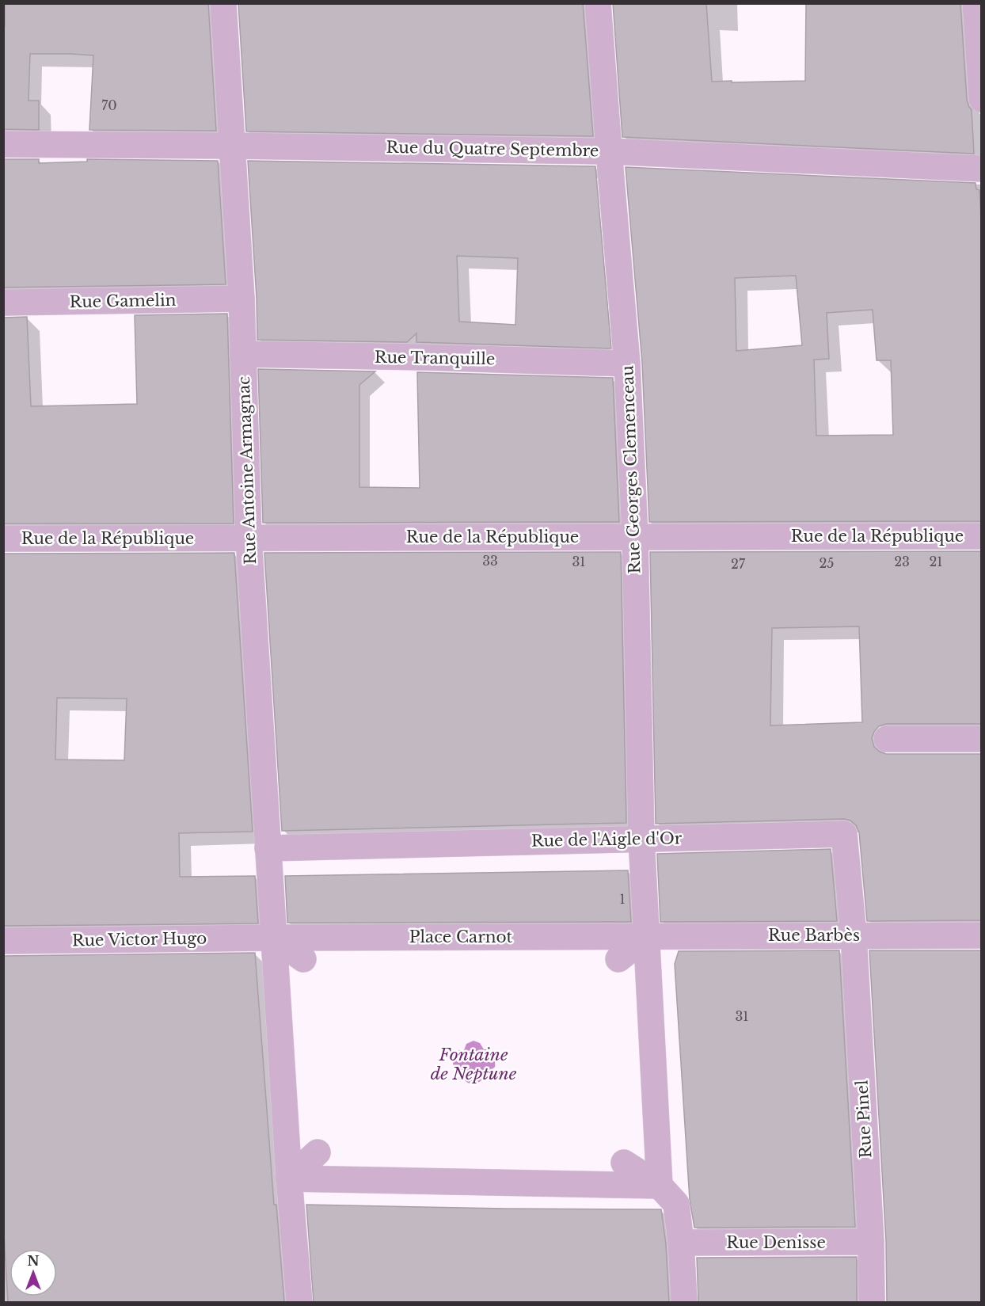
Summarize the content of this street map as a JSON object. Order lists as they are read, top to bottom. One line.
{"streets":{"street":["Rue du Quatre Septembre","Rue Gamelin","Rue Tranquille","Rue Georges Clemenceau","Rue Antoine Armagnac","Rue de la République","Rue de l'Aigle d'Or","Rue Barbès","Place Carnot","Rue Victor Hugo","Rue Pinel","Rue Denisse"]},"crossings":[["Rue du Quatre Septembre","Rue Georges Clemenceau"],["Rue du Quatre Septembre","Rue Antoine Armagnac"],["Rue Gamelin","Rue Antoine Armagnac"],["Rue Tranquille","Rue Georges Clemenceau"],["Rue Tranquille","Rue Antoine Armagnac"],["Rue Georges Clemenceau","Rue de la République"],["Rue Georges Clemenceau","Rue de l'Aigle d'Or"],["Rue Georges Clemenceau","Rue Barbès"],["Rue Georges Clemenceau","Place Carnot"],["Rue Antoine Armagnac","Rue de la République"],["Rue Antoine Armagnac","Rue de l'Aigle d'Or"],["Rue Antoine Armagnac","Place Carnot"],["Rue Antoine Armagnac","Rue Victor Hugo"],["Rue de l'Aigle d'Or","Rue Barbès"],["Rue de l'Aigle d'Or","Rue Pinel"],["Rue Barbès","Place Carnot"],["Rue Barbès","Rue Pinel"],["Place Carnot","Rue Victor Hugo"],["Rue Pinel","Rue Denisse"]],"water":["Fontaine de Neptune"],"house_numbers":["70","33","31","23","21","25","27","1","31"],"north":"top"}
